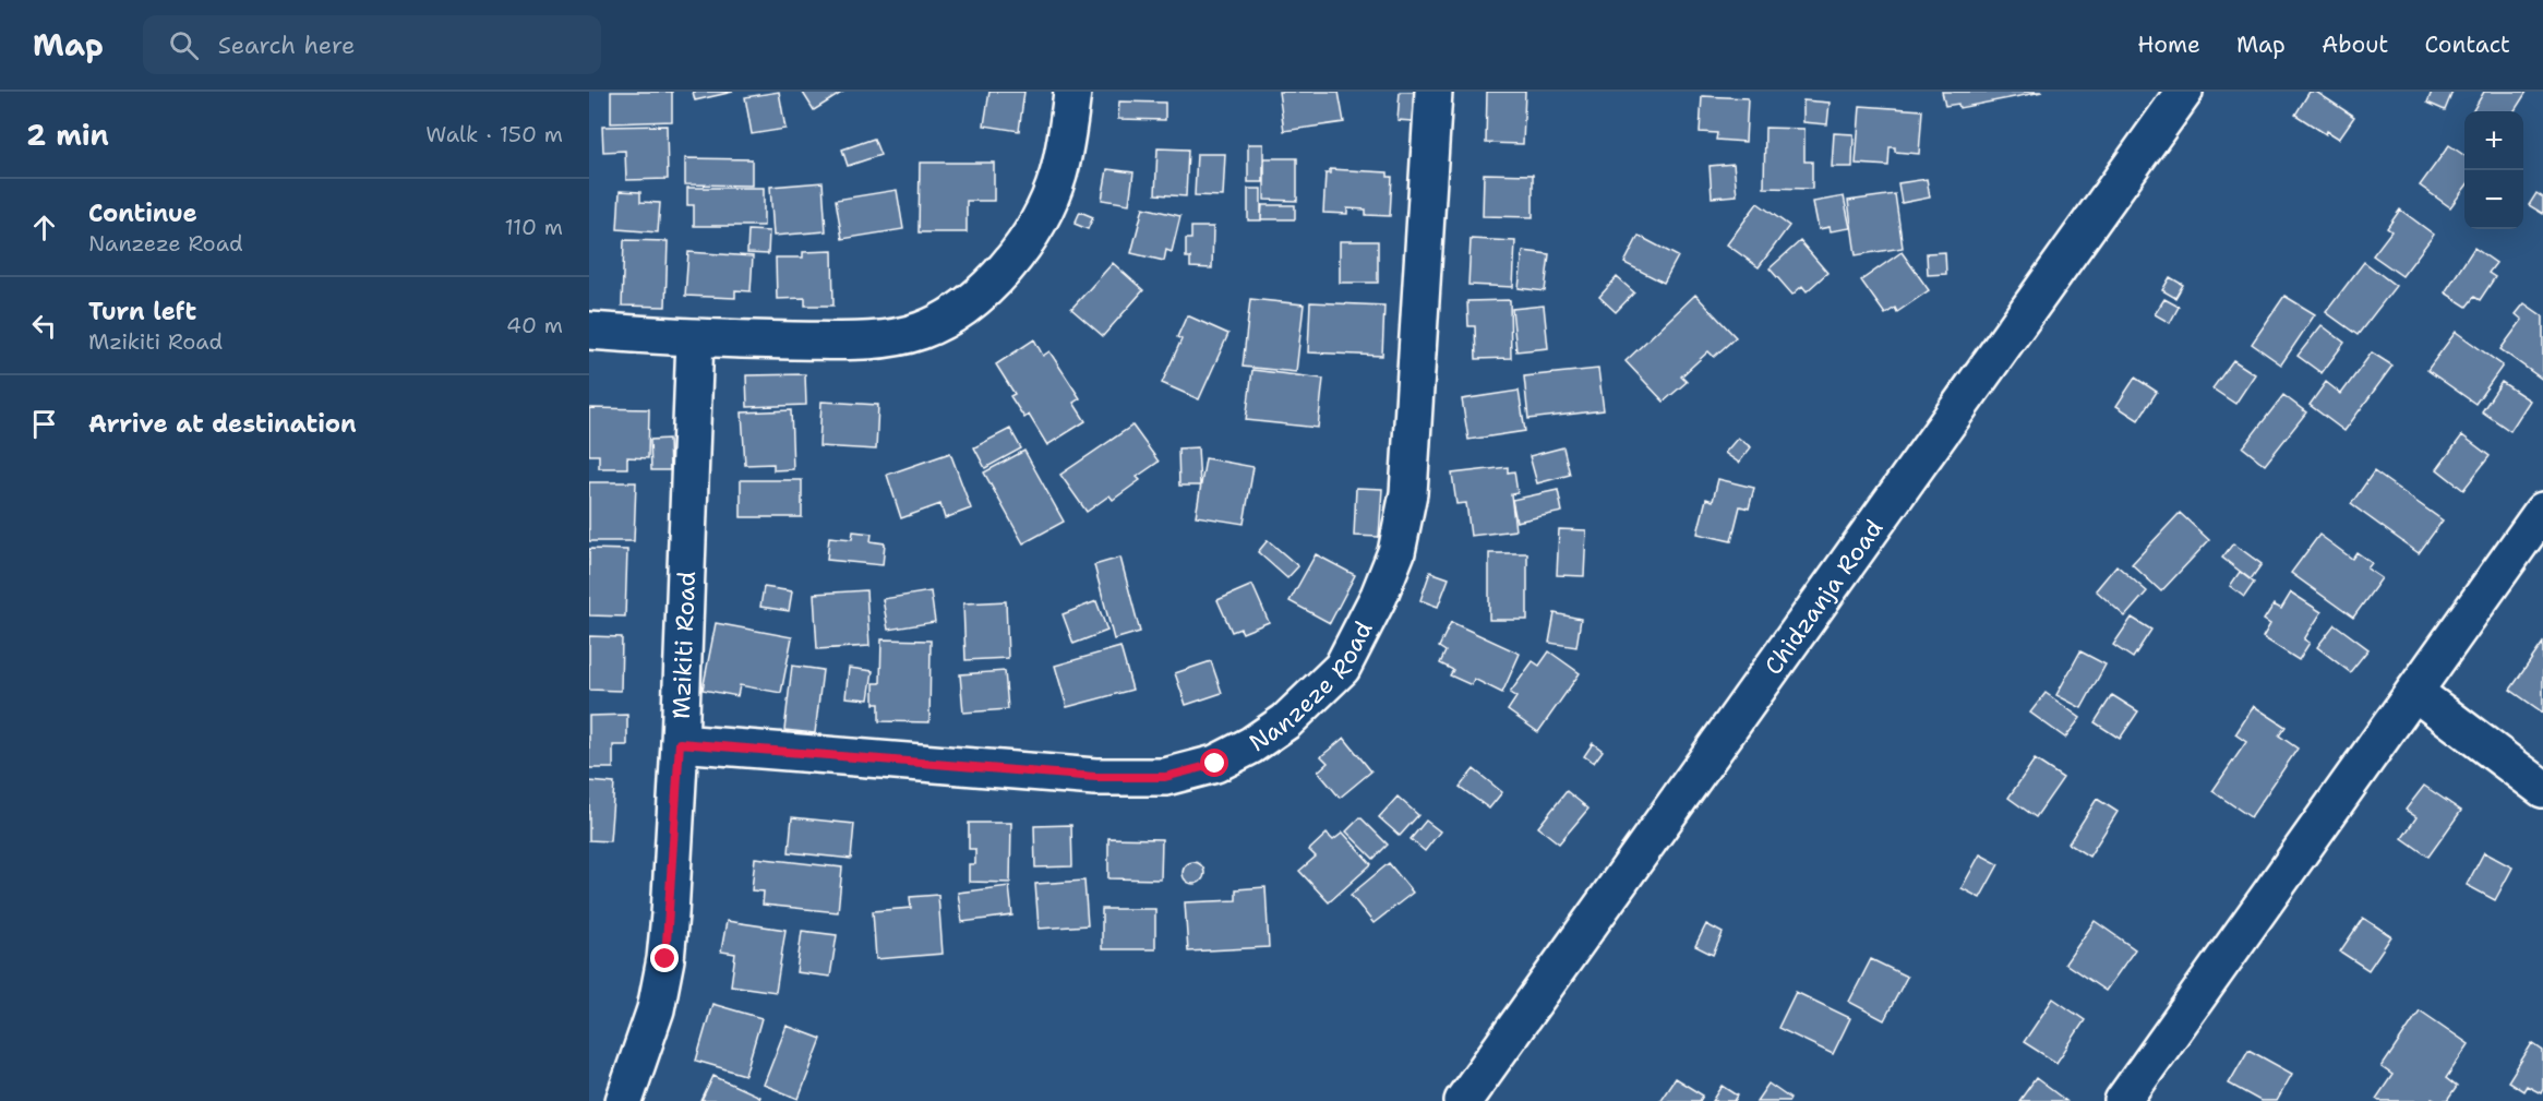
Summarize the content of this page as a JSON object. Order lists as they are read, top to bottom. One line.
{"streets":{"street":["Chidzanja Road","Mzikiti Road","Nanzeze Road"]},"crossings":[["Mzikiti Road","Nanzeze Road"]],"page":{"header":"Map","search":"Search here","nav":["Home","Map","About","Contact"],"heading":["2 min","Walk · 150 m"],"map_buttons":["+","−"],"list":[["Continue","Nanzeze Road","110 m"],["Turn left","Mzikiti Road","40 m"],"Arrive at destination"]}}
